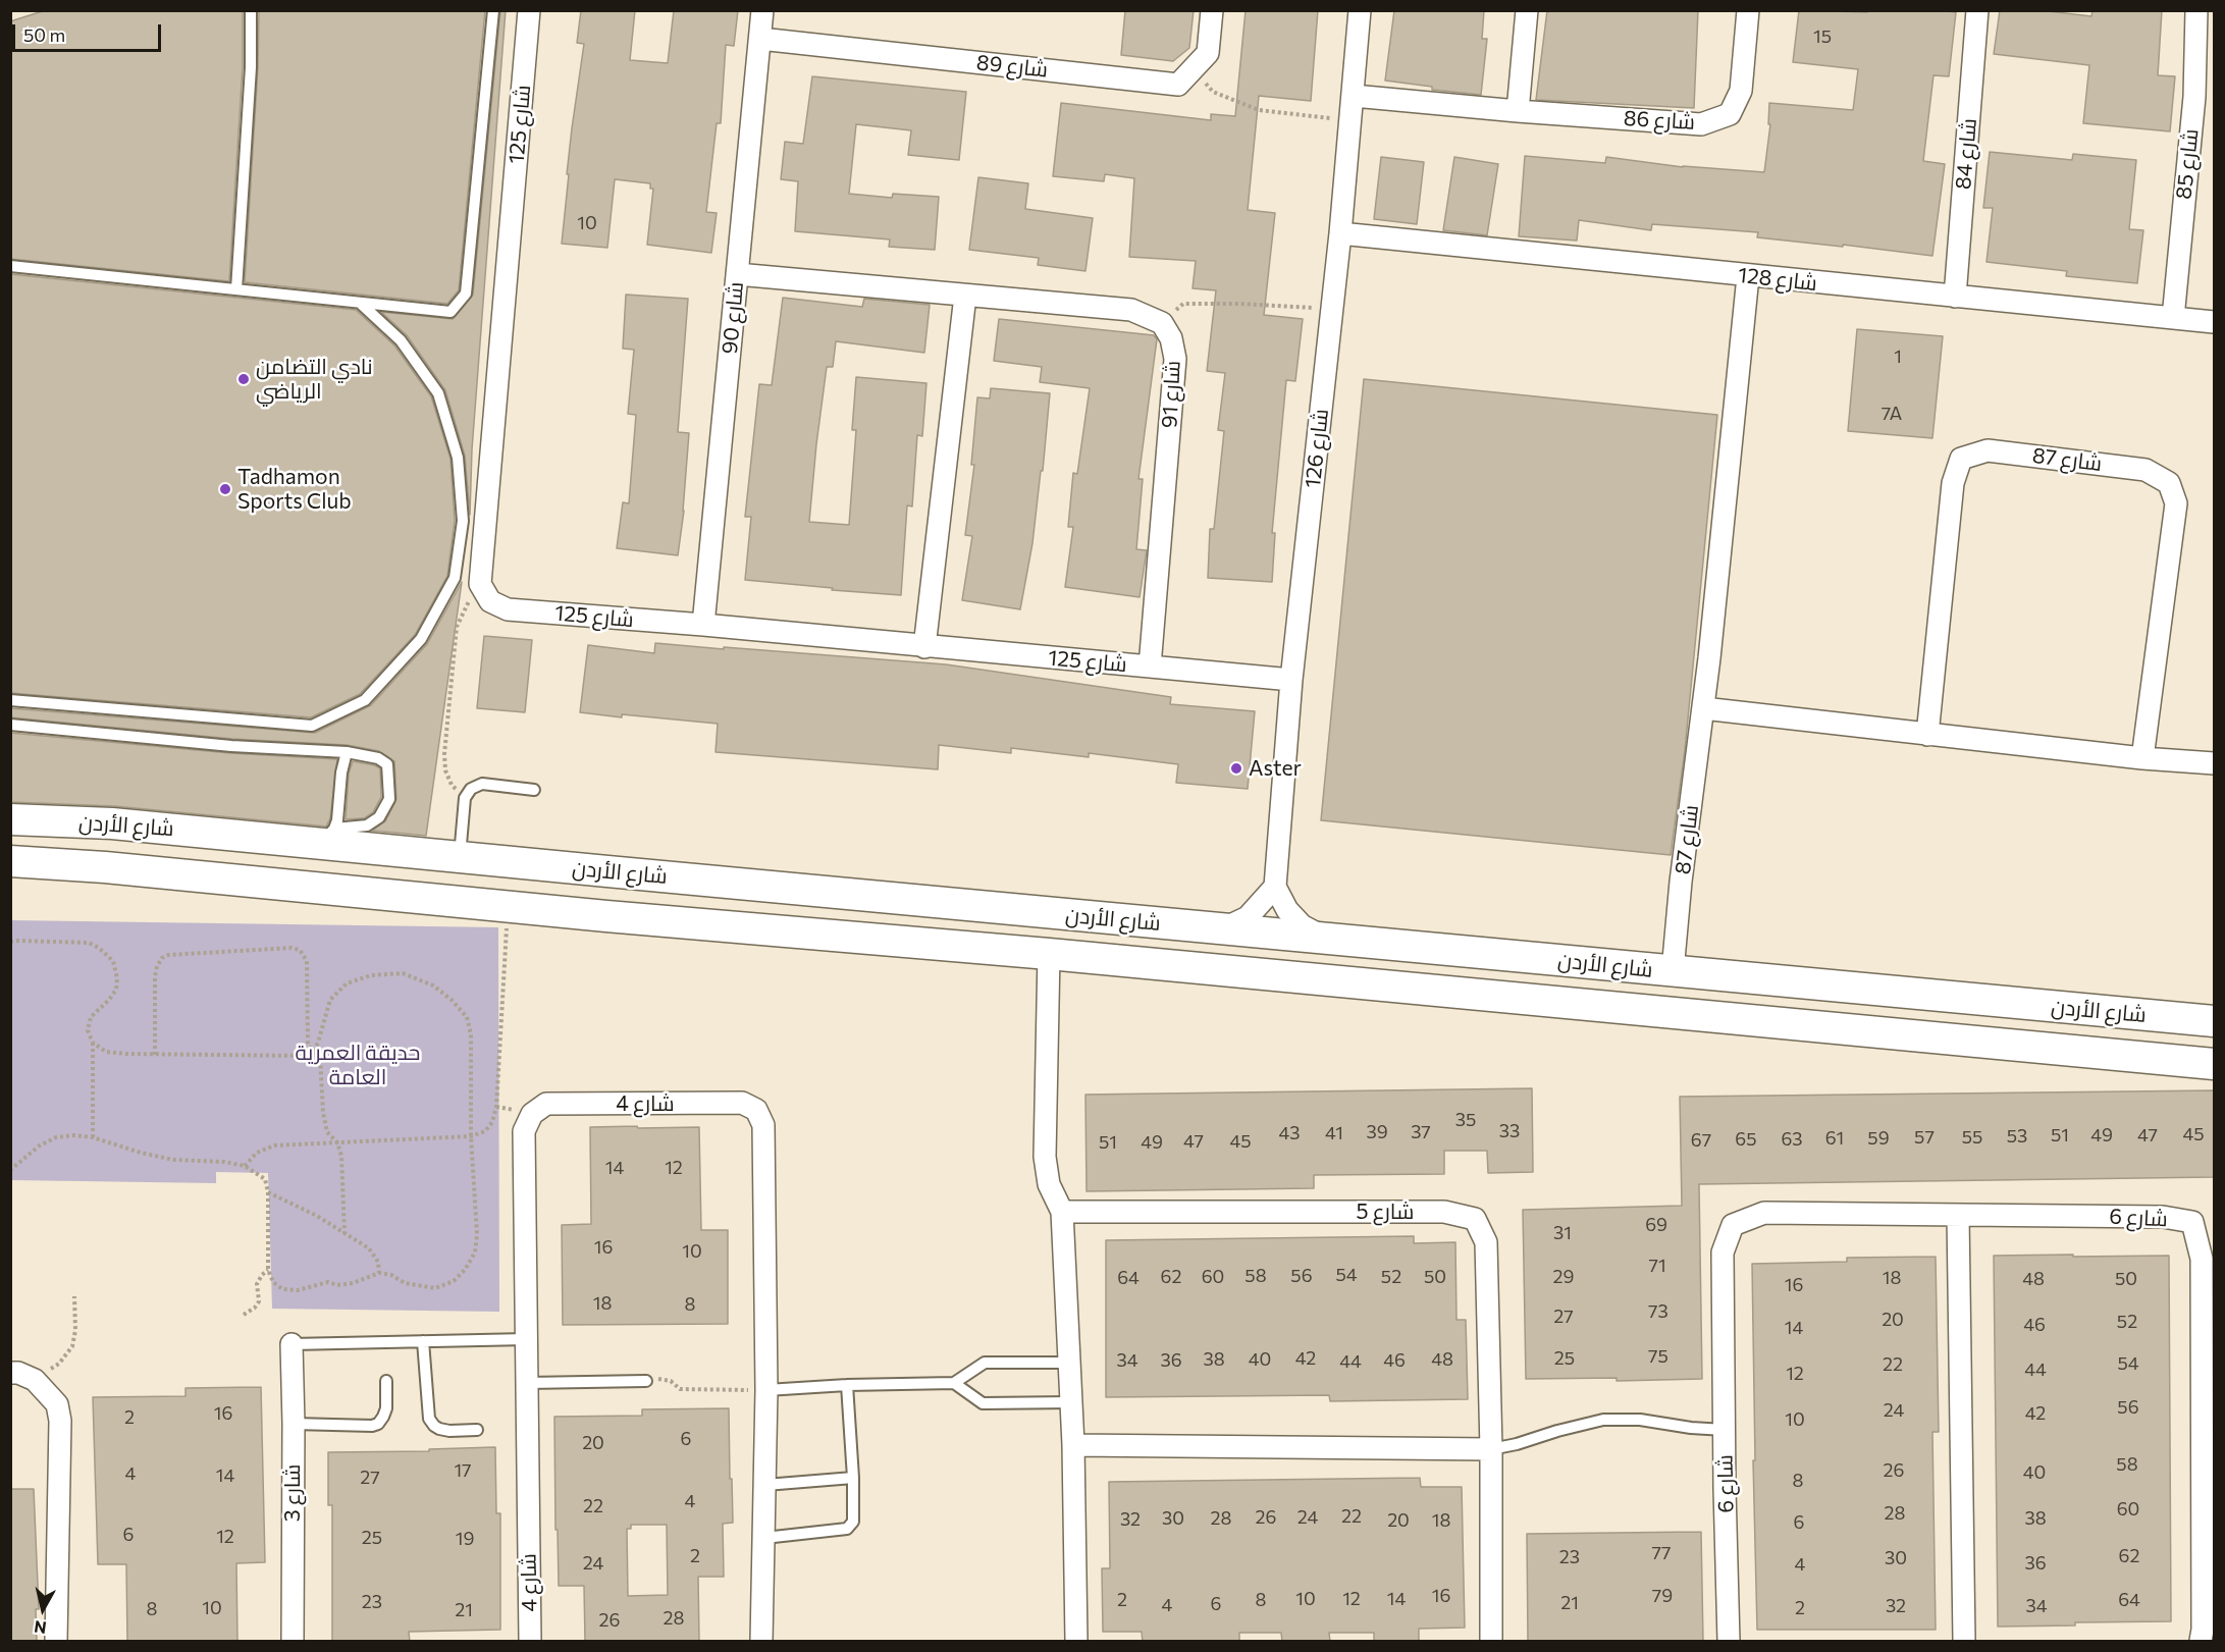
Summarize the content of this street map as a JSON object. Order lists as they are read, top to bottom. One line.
{"streets":{"main road":["شارع الأردن"],"street":["شارع 89","شارع 86","شارع 125","شارع 84","شارع 85","شارع 128","شارع 90","شارع 91","شارع 126","شارع 87","شارع 4","شارع 5","شارع 6","شارع 3"]},"crossings":[["شارع 89","شارع 90"],["شارع 86","شارع 126"],["شارع 125","شارع 90"],["شارع 125","شارع 91"],["شارع 125","شارع 126"],["شارع 84","شارع 128"],["شارع 85","شارع 128"],["شارع 128","شارع 126"],["شارع 128","شارع 87"],["شارع 87","شارع الأردن"]],"parks":["حديقة العمرية العامة"],"places":["نادي التضامن الرياضي","Tadhamon Sports Club","Aster"],"house_numbers":["15","10","1","7A","35","33","39","37","43","41","45","51","49","47","53","57","55","61","59","65","63","67","47","45","51","49","14","12","69","31","16","10","71","54","58","56","62","60","52","50","29","64","18","48","50","16","18","8","73","27","20","52","46","14","75","42","25","38","40","48","34","36","46","44","54","22","44","12","56","24","16","42","2","10","6","20","58","17","26","40","4","14","27","8","4","22","60","28","22","26","24","30","28","38","32","20","18","6","6","12","25","19","77","2","62","23","30","24","36","4","16","79","10","12","14","2","8","64","23","21","6","4","32","34","10","2","8","21","28","26"],"scale_bar":"50 m","north":"bottom"}
